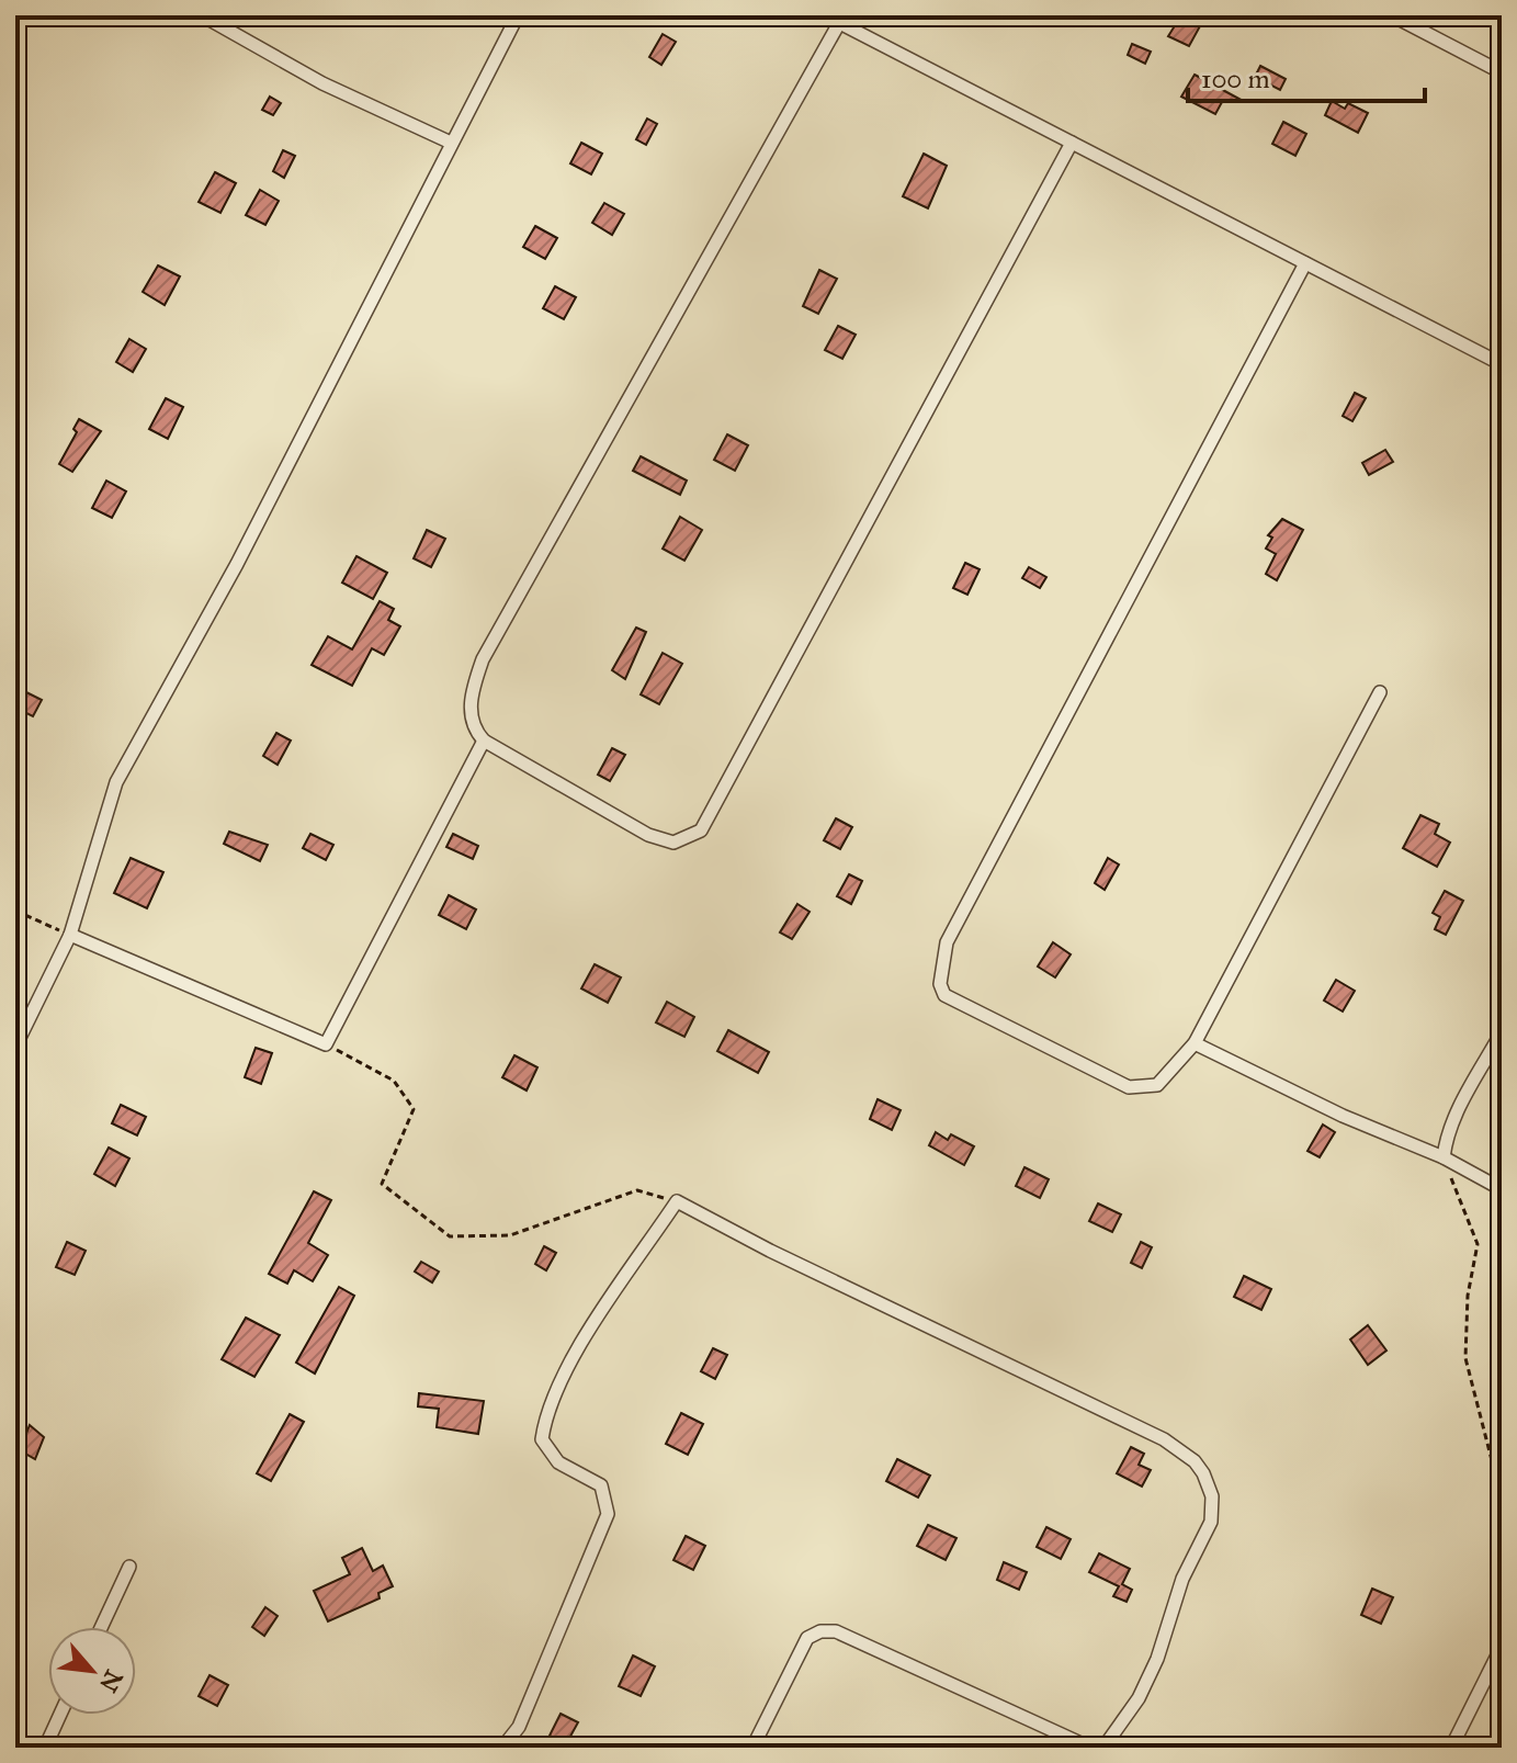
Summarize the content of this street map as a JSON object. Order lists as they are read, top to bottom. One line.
{"scale_bar":"100 m","north":"bottom right"}
